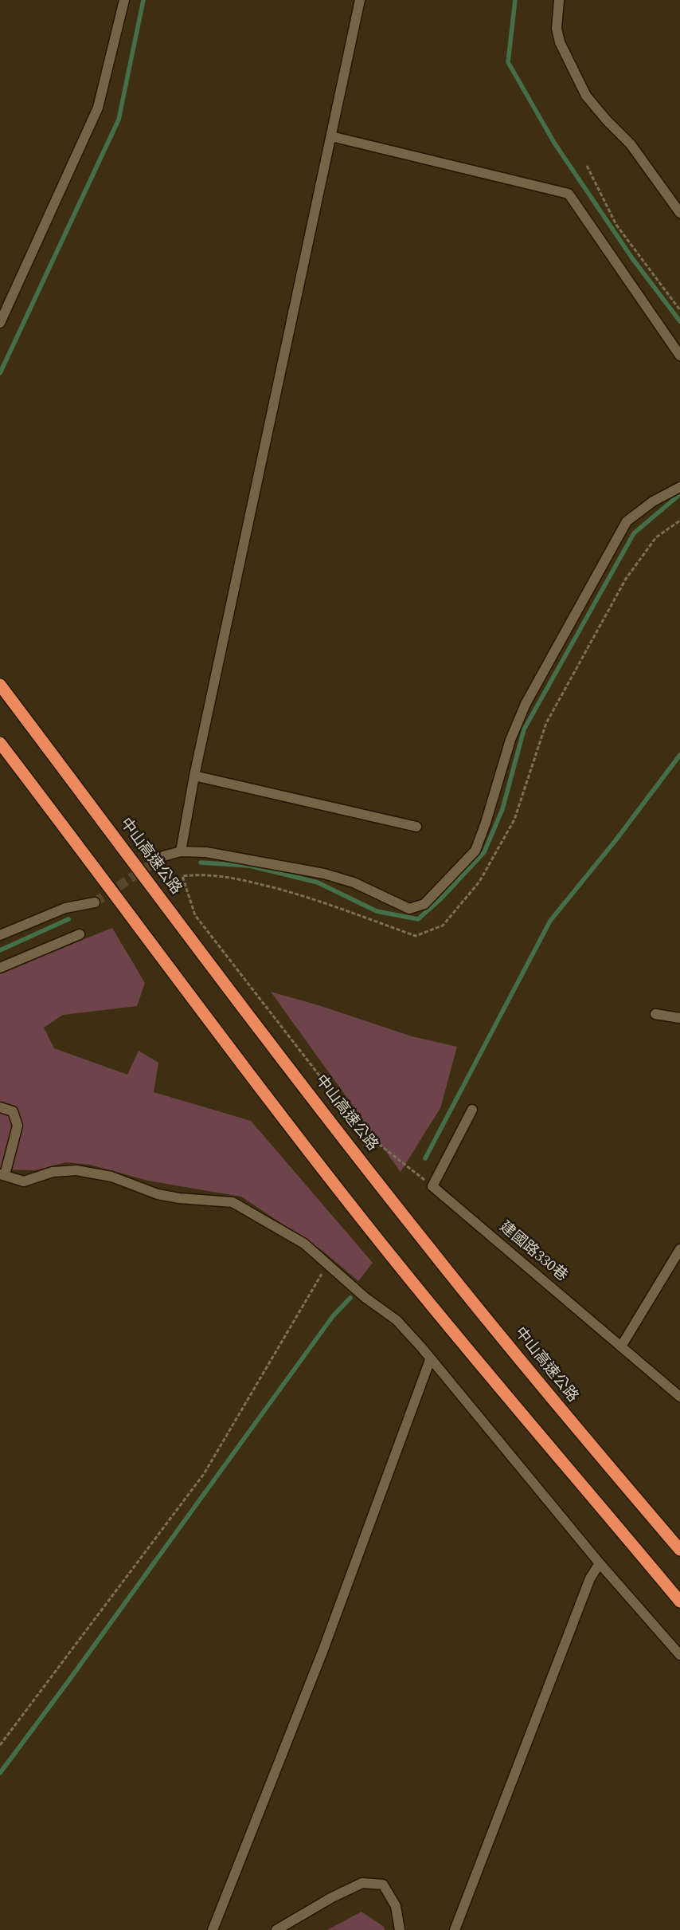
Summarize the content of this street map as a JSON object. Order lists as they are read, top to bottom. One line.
{"streets":{"highway":["中山高速公路"],"lane":["建國路330巷"]}}
